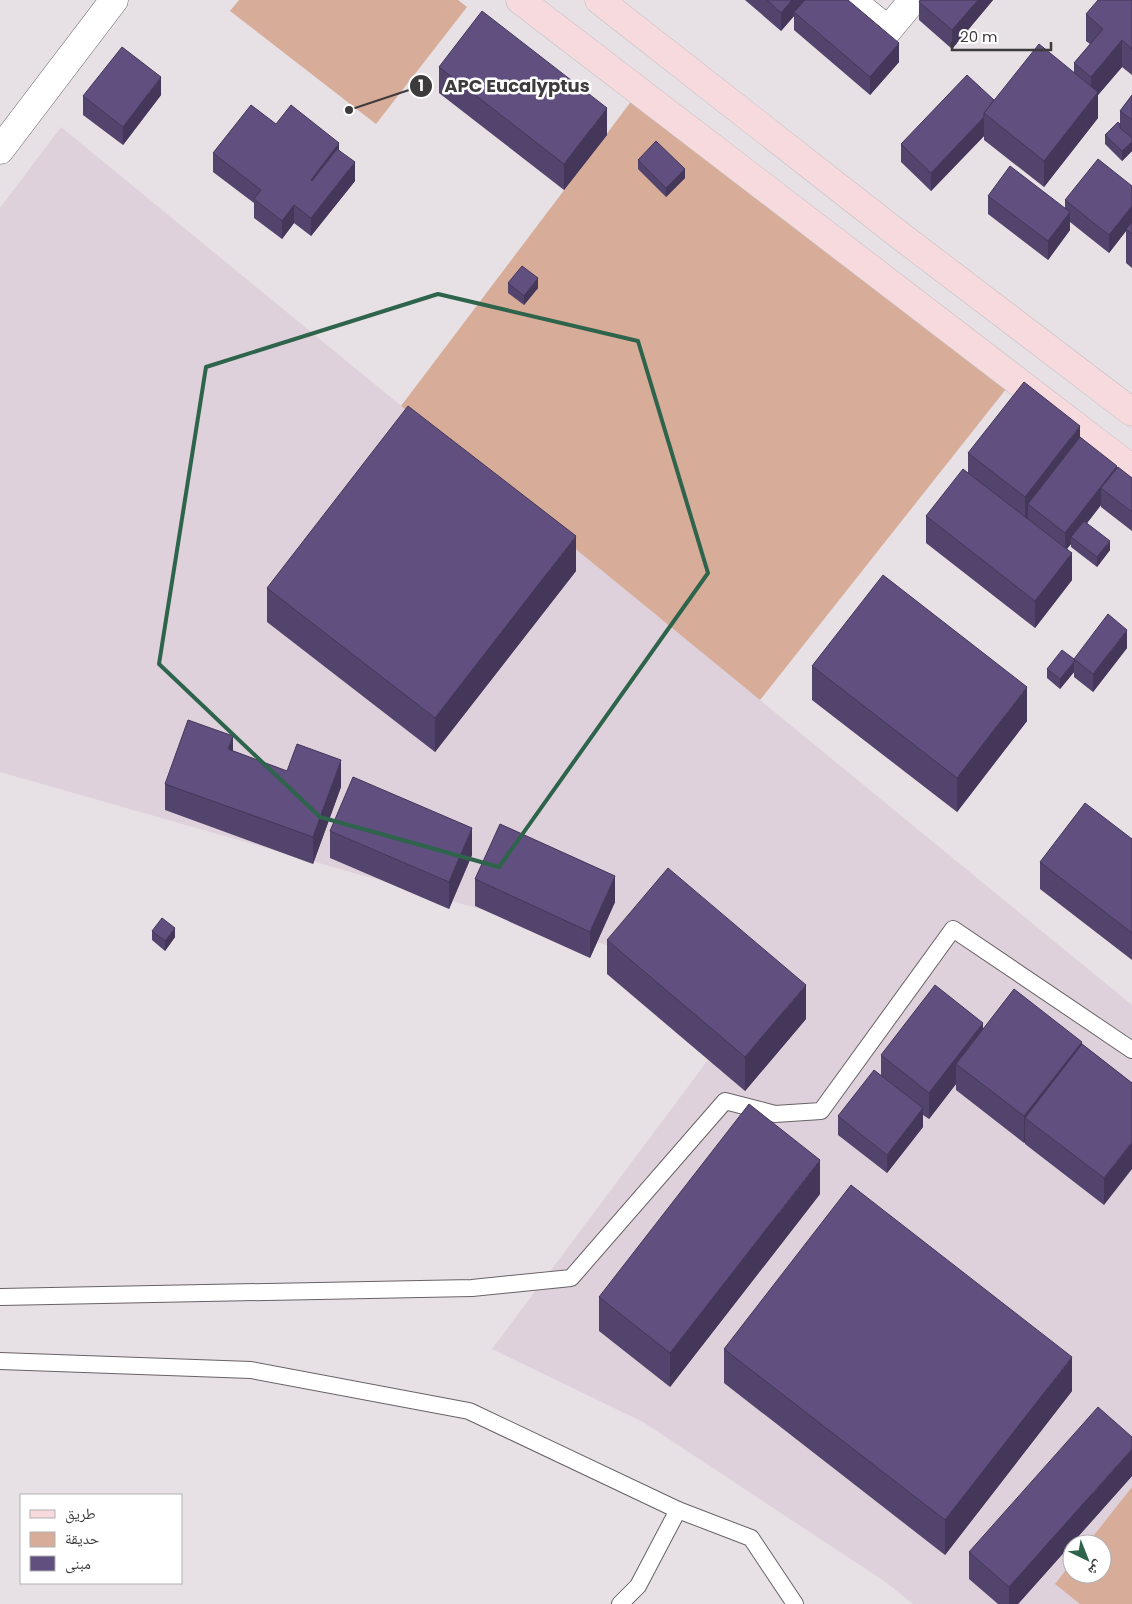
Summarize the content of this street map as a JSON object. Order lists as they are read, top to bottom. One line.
{"places":["APC Eucalyptus"],"legend":["طريق","حديقة","مبنى"],"scale_bar":"20 m","north":"bottom right"}
